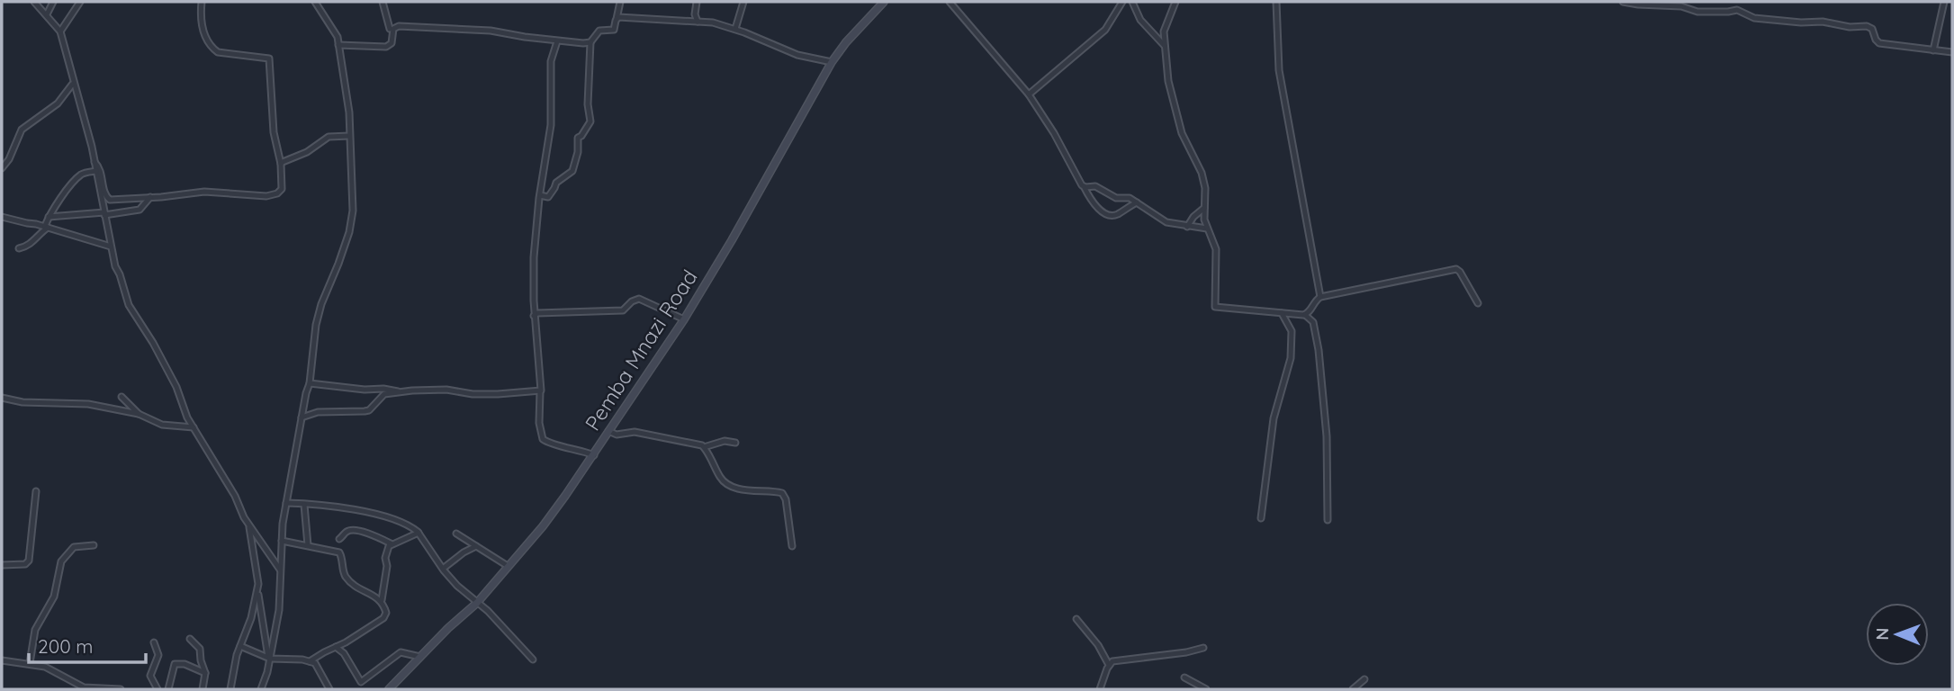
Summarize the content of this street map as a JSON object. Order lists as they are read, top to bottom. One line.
{"streets":{"main road":["Pemba Mnazi Road"]},"scale_bar":"200 m","north":"left"}
